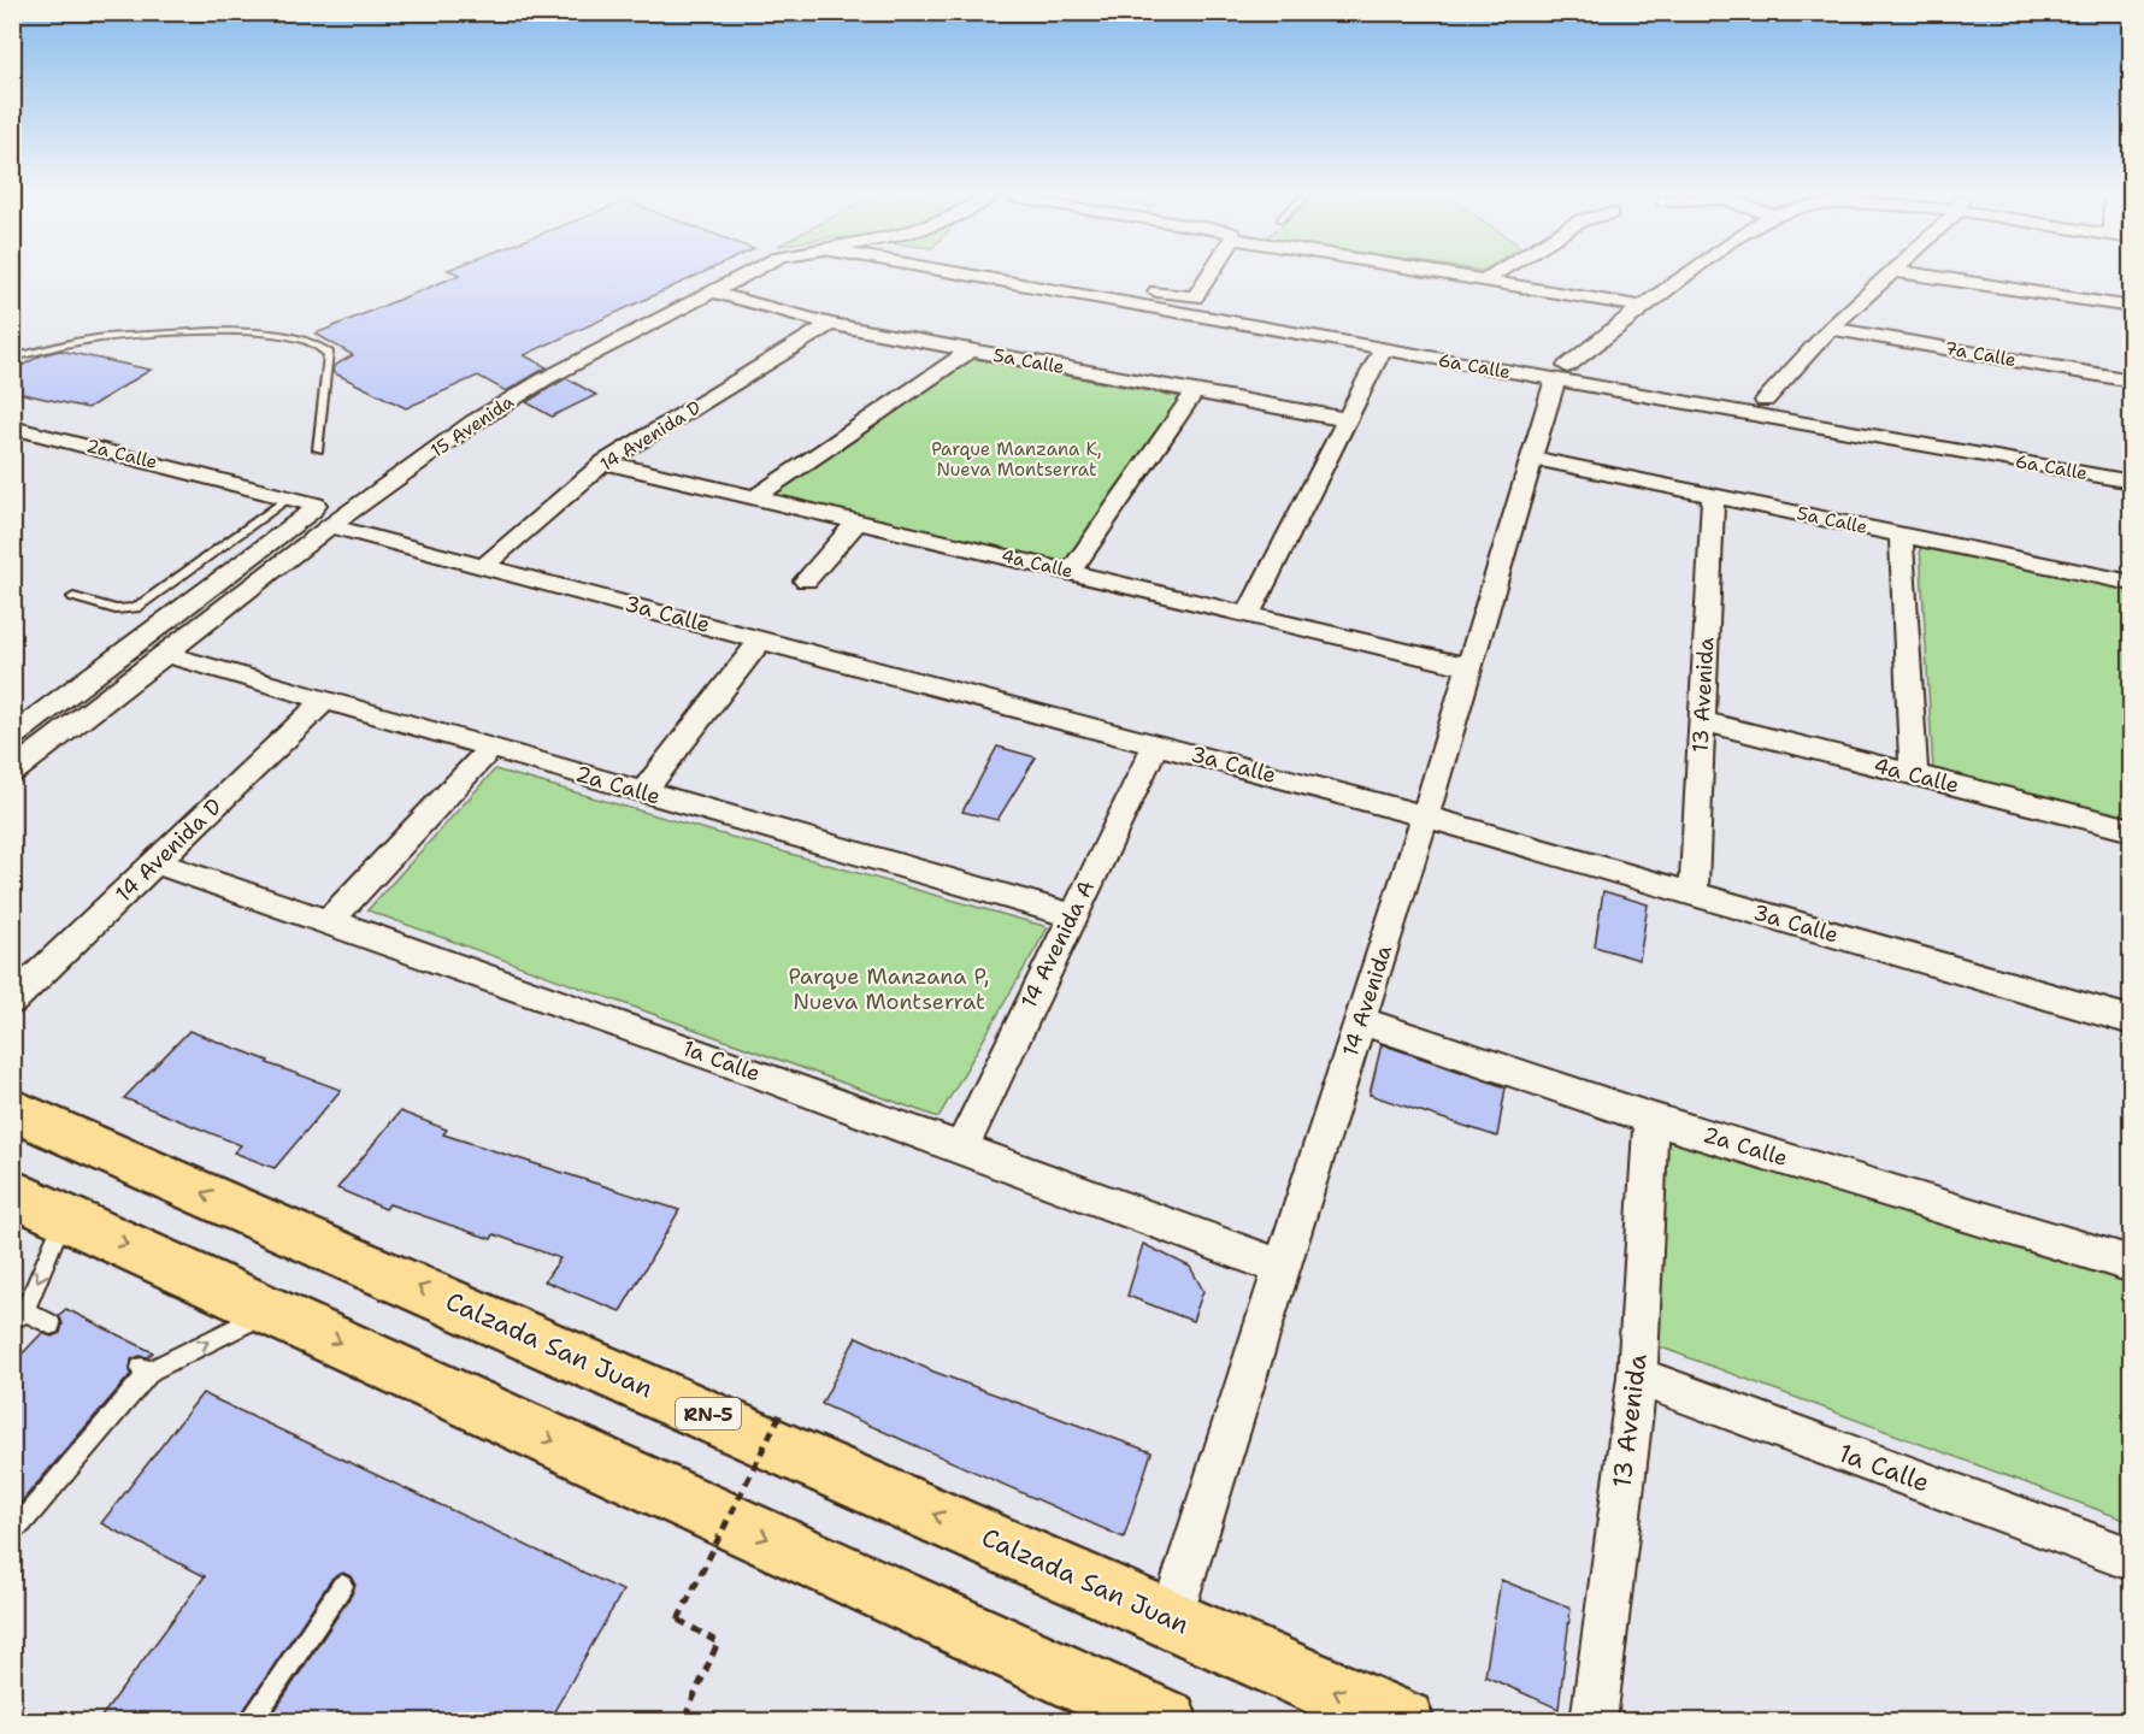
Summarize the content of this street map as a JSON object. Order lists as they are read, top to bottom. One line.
{"streets":{"main road":["Calzada San Juan","RN-5"],"street":["7a Calle","5a Calle","6a Calle","15 Avenida","14 Avenida D","2a Calle","4a Calle","3a Calle","13 Avenida","14 Avenida A","14 Avenida","1a Calle"]},"crossings":[["5a Calle","15 Avenida"],["5a Calle","14 Avenida D"],["5a Calle","13 Avenida"],["5a Calle","14 Avenida"],["6a Calle","14 Avenida"],["15 Avenida","2a Calle"],["15 Avenida","3a Calle"],["14 Avenida D","2a Calle"],["14 Avenida D","4a Calle"],["14 Avenida D","3a Calle"],["14 Avenida D","1a Calle"],["2a Calle","13 Avenida"],["2a Calle","14 Avenida A"],["2a Calle","14 Avenida"],["4a Calle","13 Avenida"],["4a Calle","14 Avenida"],["3a Calle","13 Avenida"],["3a Calle","14 Avenida A"],["3a Calle","14 Avenida"],["13 Avenida","1a Calle"],["14 Avenida A","1a Calle"],["14 Avenida","1a Calle"],["14 Avenida","Calzada San Juan"]],"parks":["Parque Manzana K, Nueva Montserrat","Parque Manzana P, Nueva Montserrat"]}
